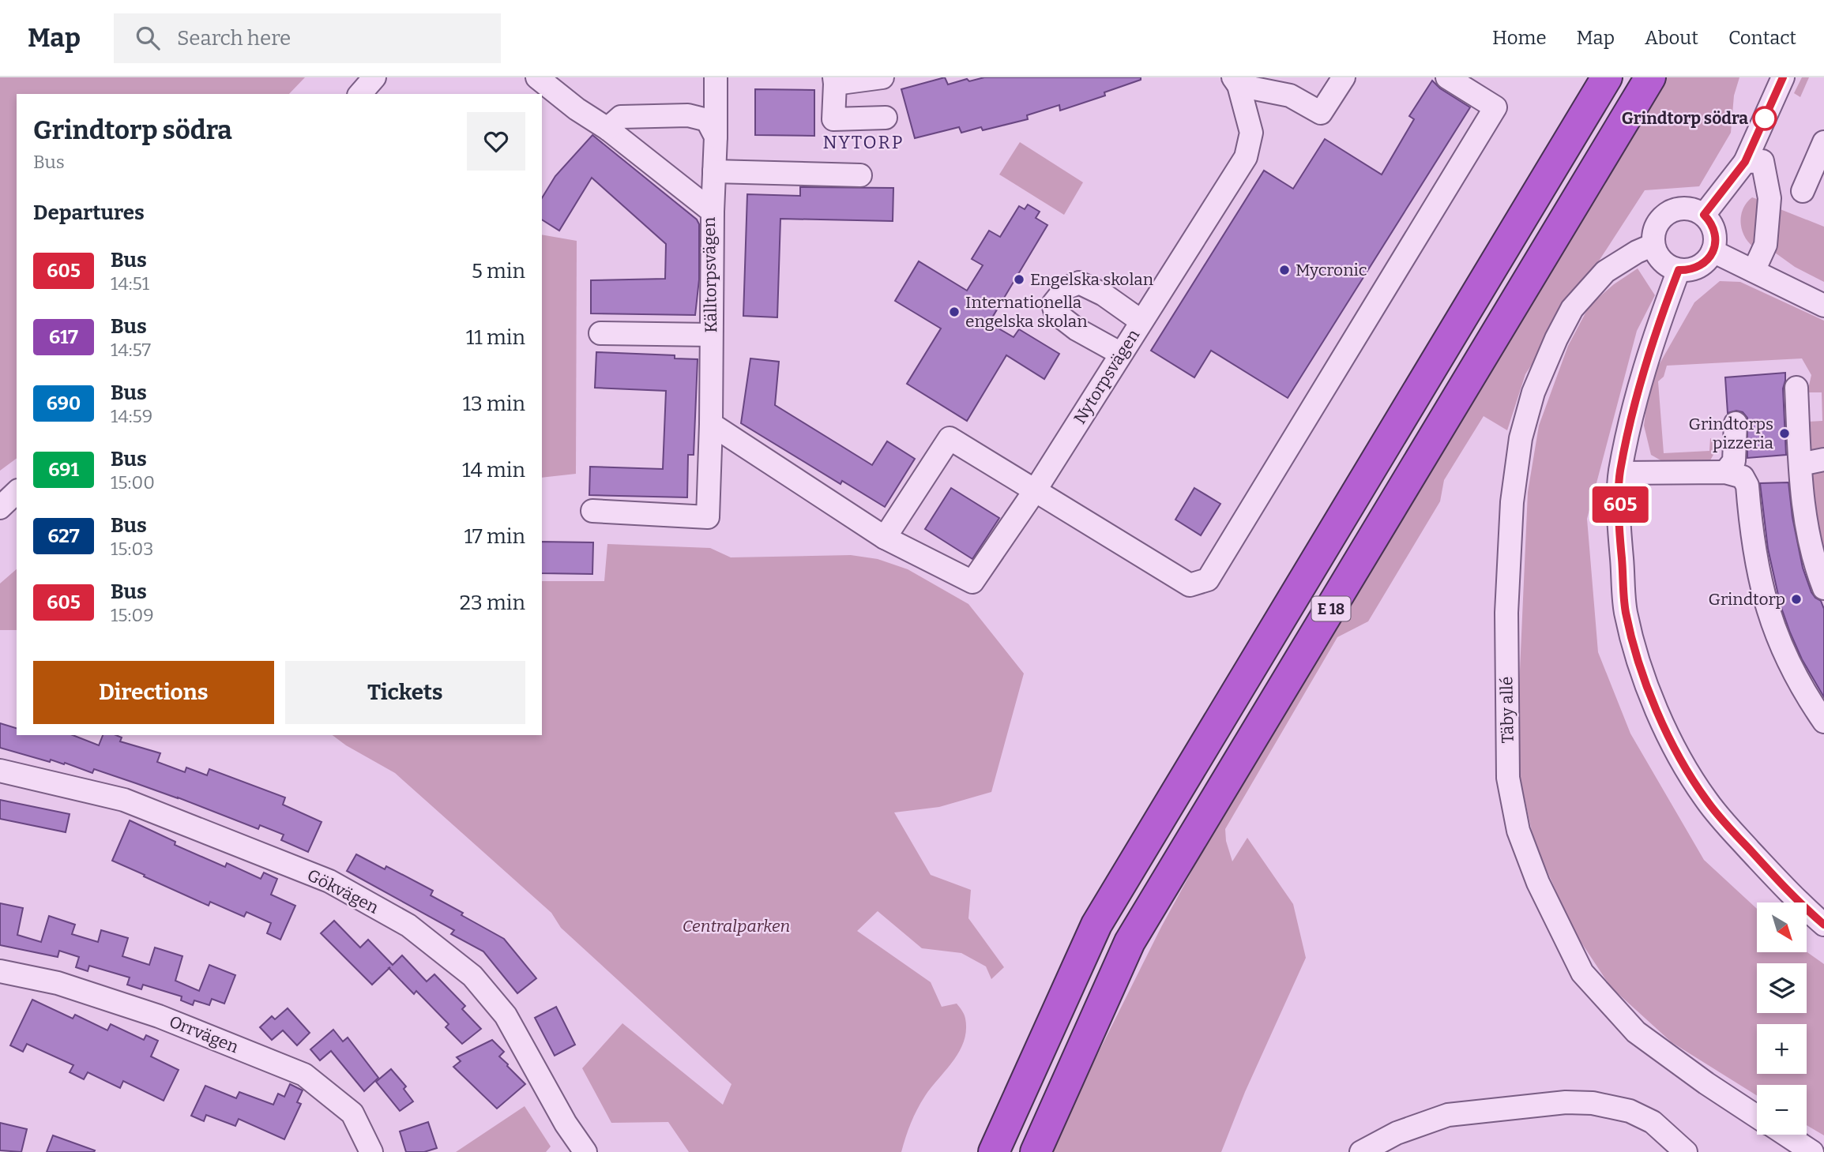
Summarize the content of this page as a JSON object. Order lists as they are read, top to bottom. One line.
{"streets":{"highway":["E 18"],"street":["Källtorpsvägen","Nytorpsvägen","Täby allé","Gökvägen","Orrvägen"]},"districts":["NYTORP"],"parks":["Centralparken"],"places":["Grindtorp södra","Mycronic","Engelska skolan","Internationella engelska skolan","Grindtorps pizzeria","Grindtorp"],"lines":["bus line 605"],"north":"bottom right","page":{"header":"Map","search":"Search here","nav":["Home","Map","About","Contact"],"on_map":"605","heading":[["Grindtorp södra","Bus"],"Departures"],"list":[{"mark":"605","name":"Bus","note":"14:51","value":"5 min"},{"mark":"617","name":"Bus","note":"14:57","value":"11 min"},{"mark":"690","name":"Bus","note":"14:59","value":"13 min"},{"mark":"691","name":"Bus","note":"15:00","value":"14 min"},{"mark":"627","name":"Bus","note":"15:03","value":"17 min"},{"mark":"605","name":"Bus","note":"15:09","value":"23 min"}],"buttons":["Directions","Tickets"],"map_buttons":["+","−"]}}
